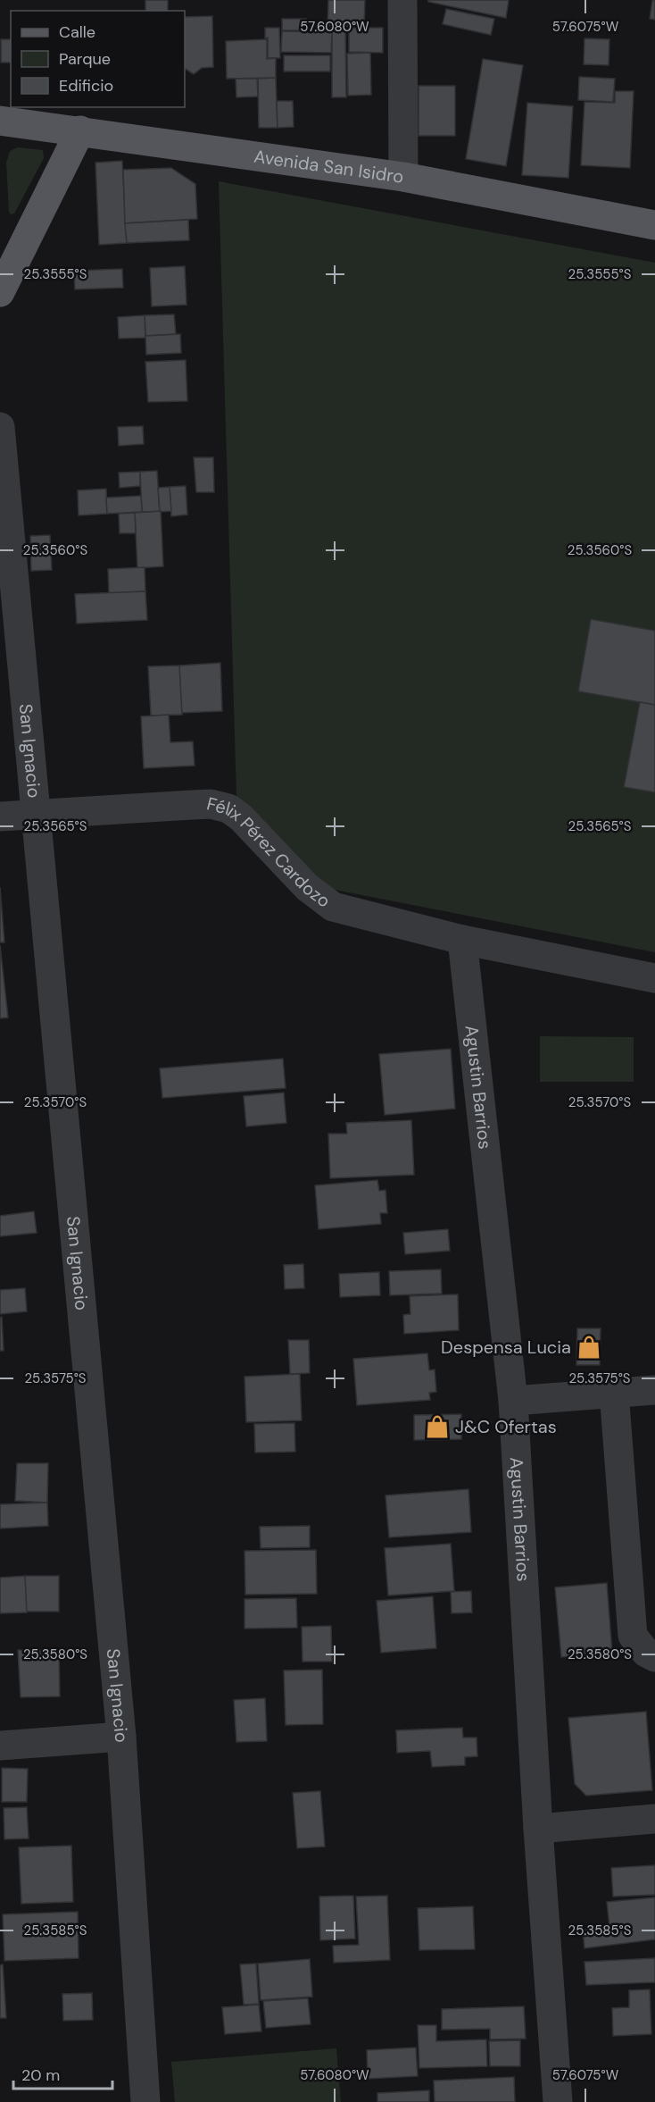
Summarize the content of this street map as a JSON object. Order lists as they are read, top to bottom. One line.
{"streets":{"main road":["Avenida San Isidro"],"street":["San Ignacio","Félix Pérez Cardozo","Agustin Barrios"]},"crossings":[["San Ignacio","Félix Pérez Cardozo"],["Félix Pérez Cardozo","Agustin Barrios"]],"places":{"shop":["Despensa Lucia","J&C Ofertas"]},"legend":["Calle","Parque","Edificio"],"scale_bar":"20 m","coordinates":["57.6080°W","57.6075°W","25.3555°S","25.3560°S","25.3565°S","25.3570°S","25.3575°S","25.3580°S","25.3585°S"]}
